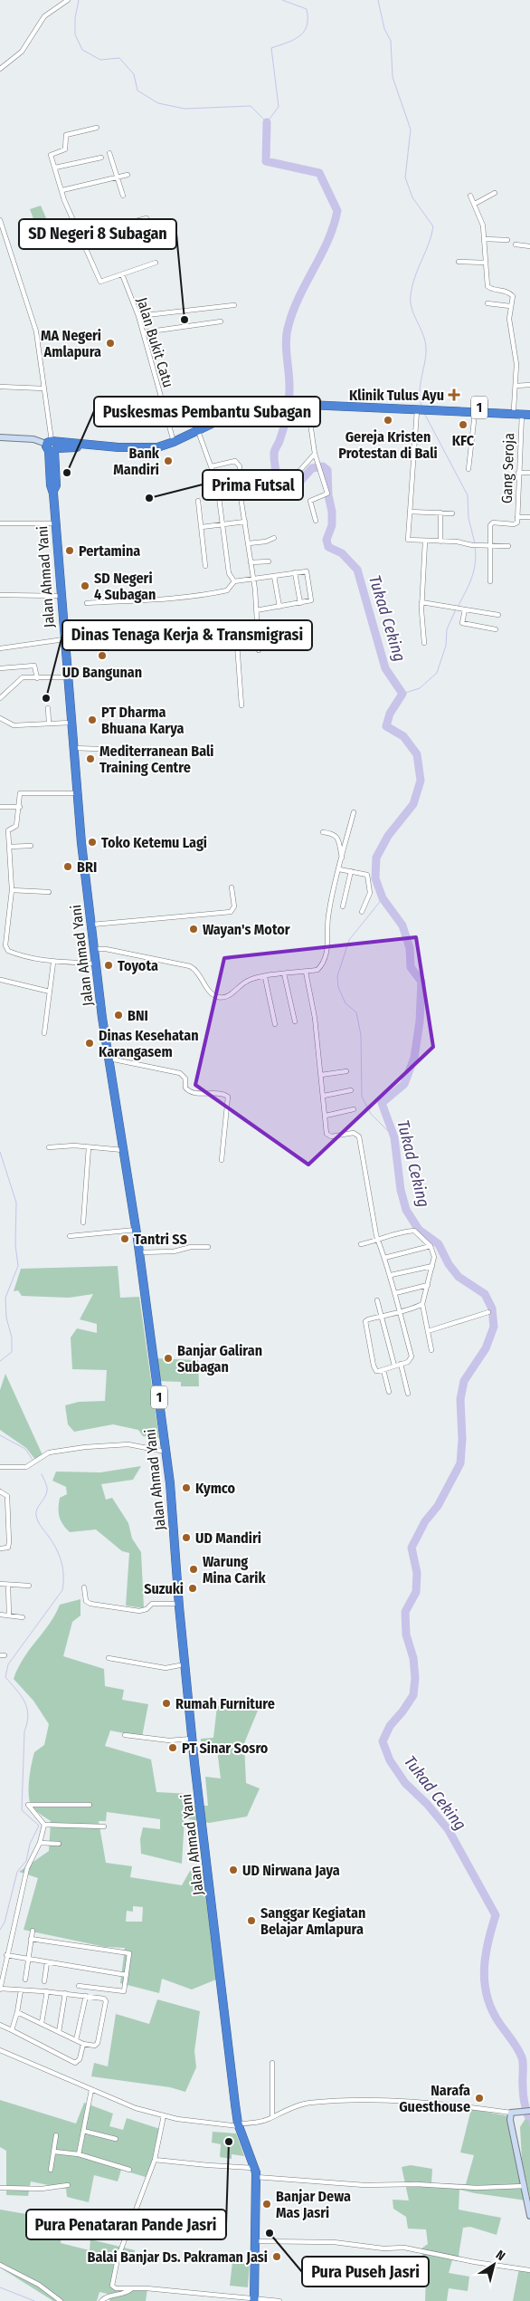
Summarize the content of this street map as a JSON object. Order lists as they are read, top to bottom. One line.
{"streets":{"highway":["1","Jalan Ahmad Yani"],"street":["Jalan Bukit Catu","Gang Seroja"]},"crossings":[["1","Gang Seroja"]],"water":["Tukad Ceking"],"places":{"other":["SD Negeri 8 Subagan","MA Negeri Amlapura","Gereja Kristen Protestan di Bali","KFC","Bank Mandiri","Puskesmas Pembantu Subagan","Prima Futsal","Pertamina","SD Negeri 4 Subagan","UD Bangunan","Dinas Tenaga Kerja & Transmigrasi","PT Dharma Bhuana Karya","Mediterranean Bali Training Centre","Toko Ketemu Lagi","BRI","Wayan's Motor","Toyota","BNI","Dinas Kesehatan Karangasem","Tantri SS","Banjar Galiran Subagan","Kymco","UD Mandiri","Warung Mina Carik","Suzuki","Rumah Furniture","PT Sinar Sosro","UD Nirwana Jaya","Sanggar Kegiatan Belajar Amlapura","Narafa Guesthouse","Pura Penataran Pande Jasri","Banjar Dewa Mas Jasri","Pura Puseh Jasri","Balai Banjar Ds. Pakraman Jasi"],"health":["Klinik Tulus Ayu"]},"north":"top right"}
